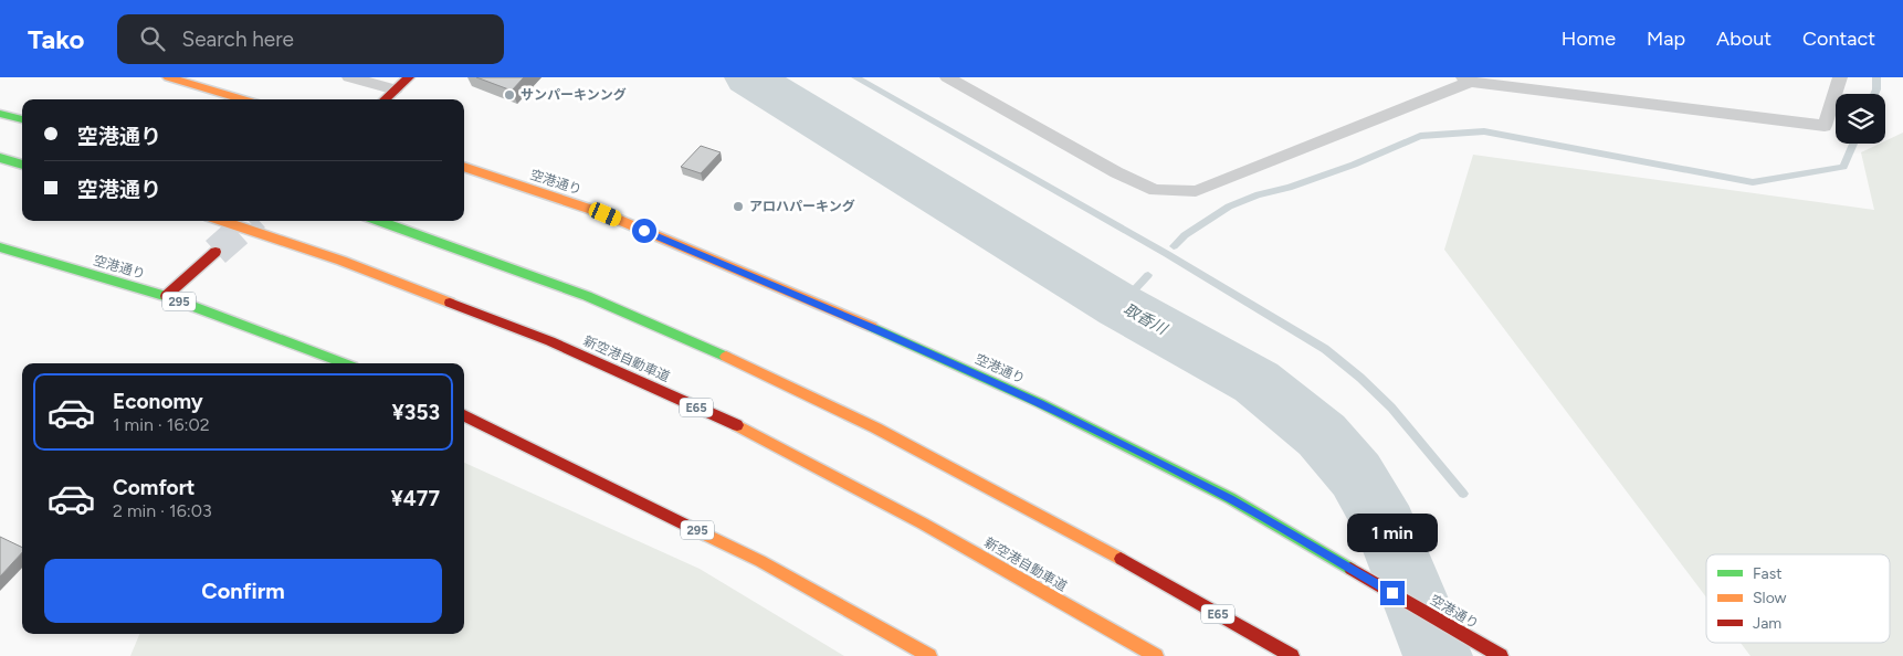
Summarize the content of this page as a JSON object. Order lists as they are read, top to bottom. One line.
{"streets":{"main road":["空港通り","295","新空港自動車道","E65"]},"water":["取香川"],"places":["サンパーキンング","アロハパーキング"],"legend":["Fast","Slow","Jam"],"page":{"header":"Tako","search":"Search here","nav":["Home","Map","About","Contact"],"banner":["空港通り","空港通り"],"list":[{"name":"Economy","note":"1 min · 16:02","value":"¥353"},{"name":"Comfort","note":"2 min · 16:03","value":"¥477"}],"bubble":"1 min","buttons":"Confirm"}}
